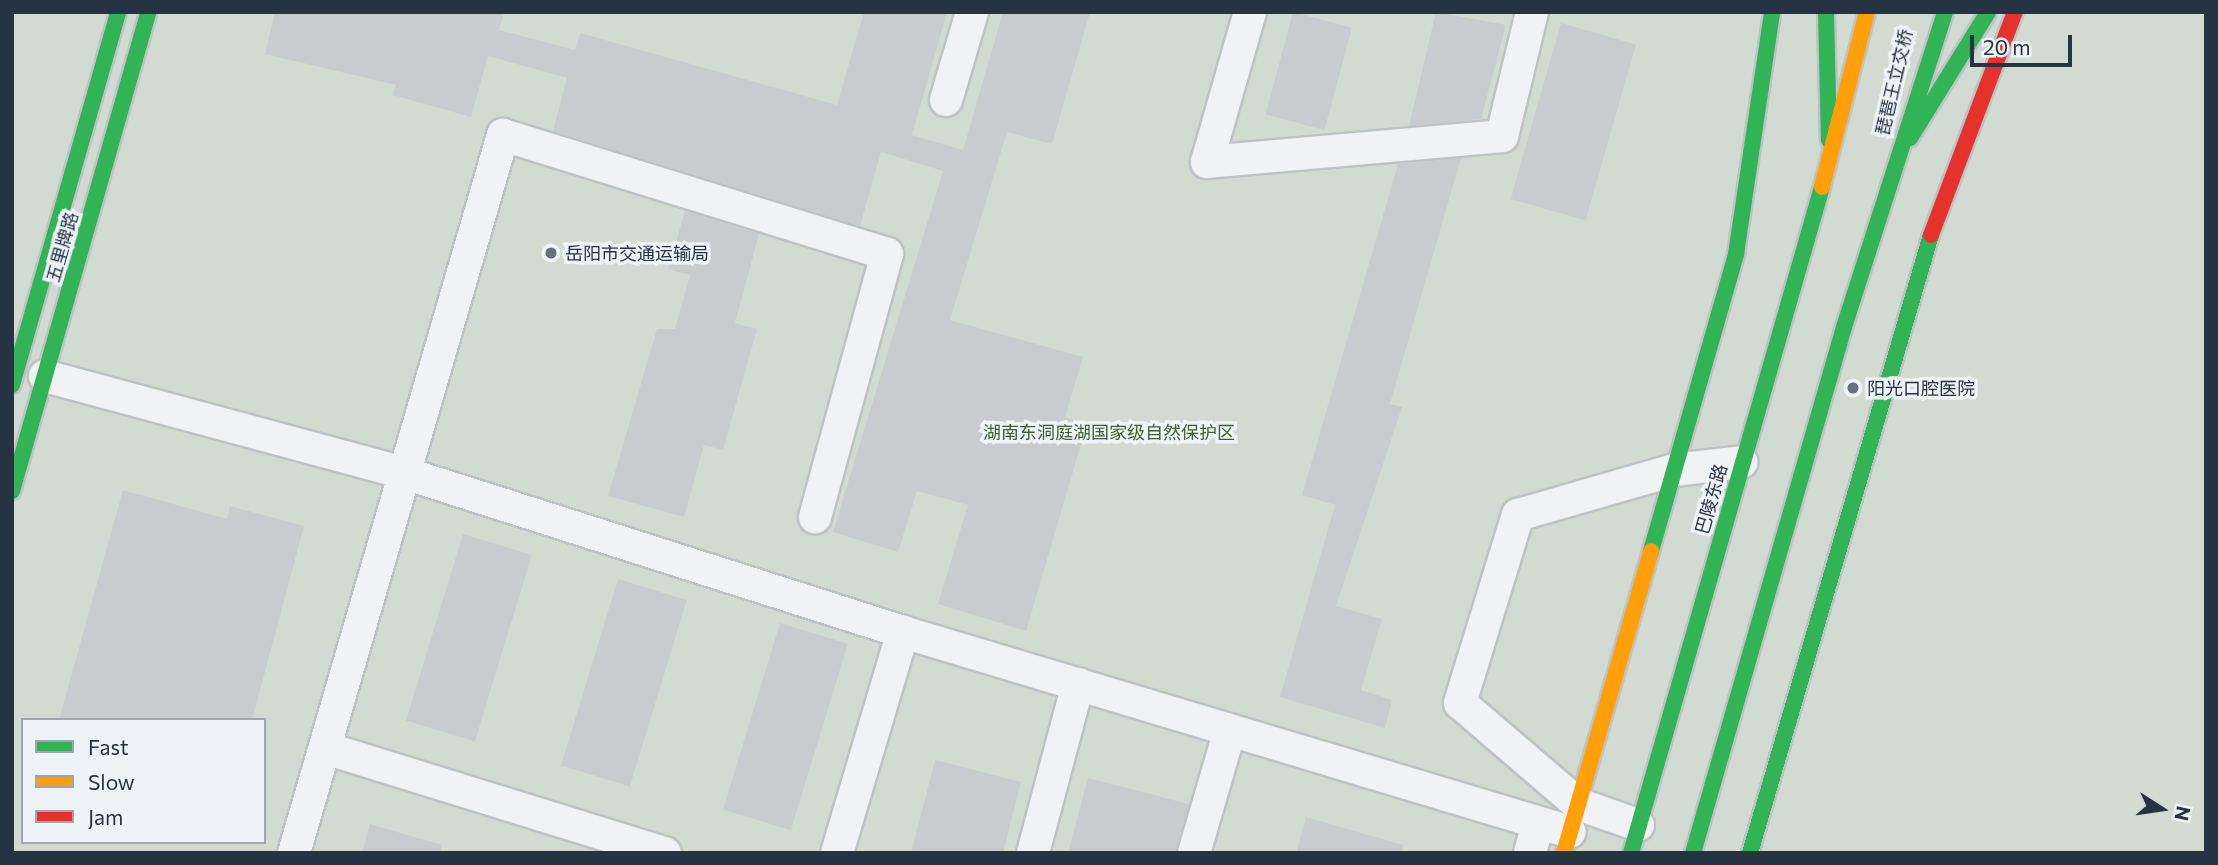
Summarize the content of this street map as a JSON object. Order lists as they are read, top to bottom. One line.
{"streets":{"main road":["琵琶王立交桥","五里牌路","巴陵东路"]},"parks":["湖南东洞庭湖国家级自然保护区"],"places":["岳阳市交通运输局","阳光口腔医院"],"legend":["Fast","Slow","Jam"],"scale_bar":"20 m","north":"right"}
